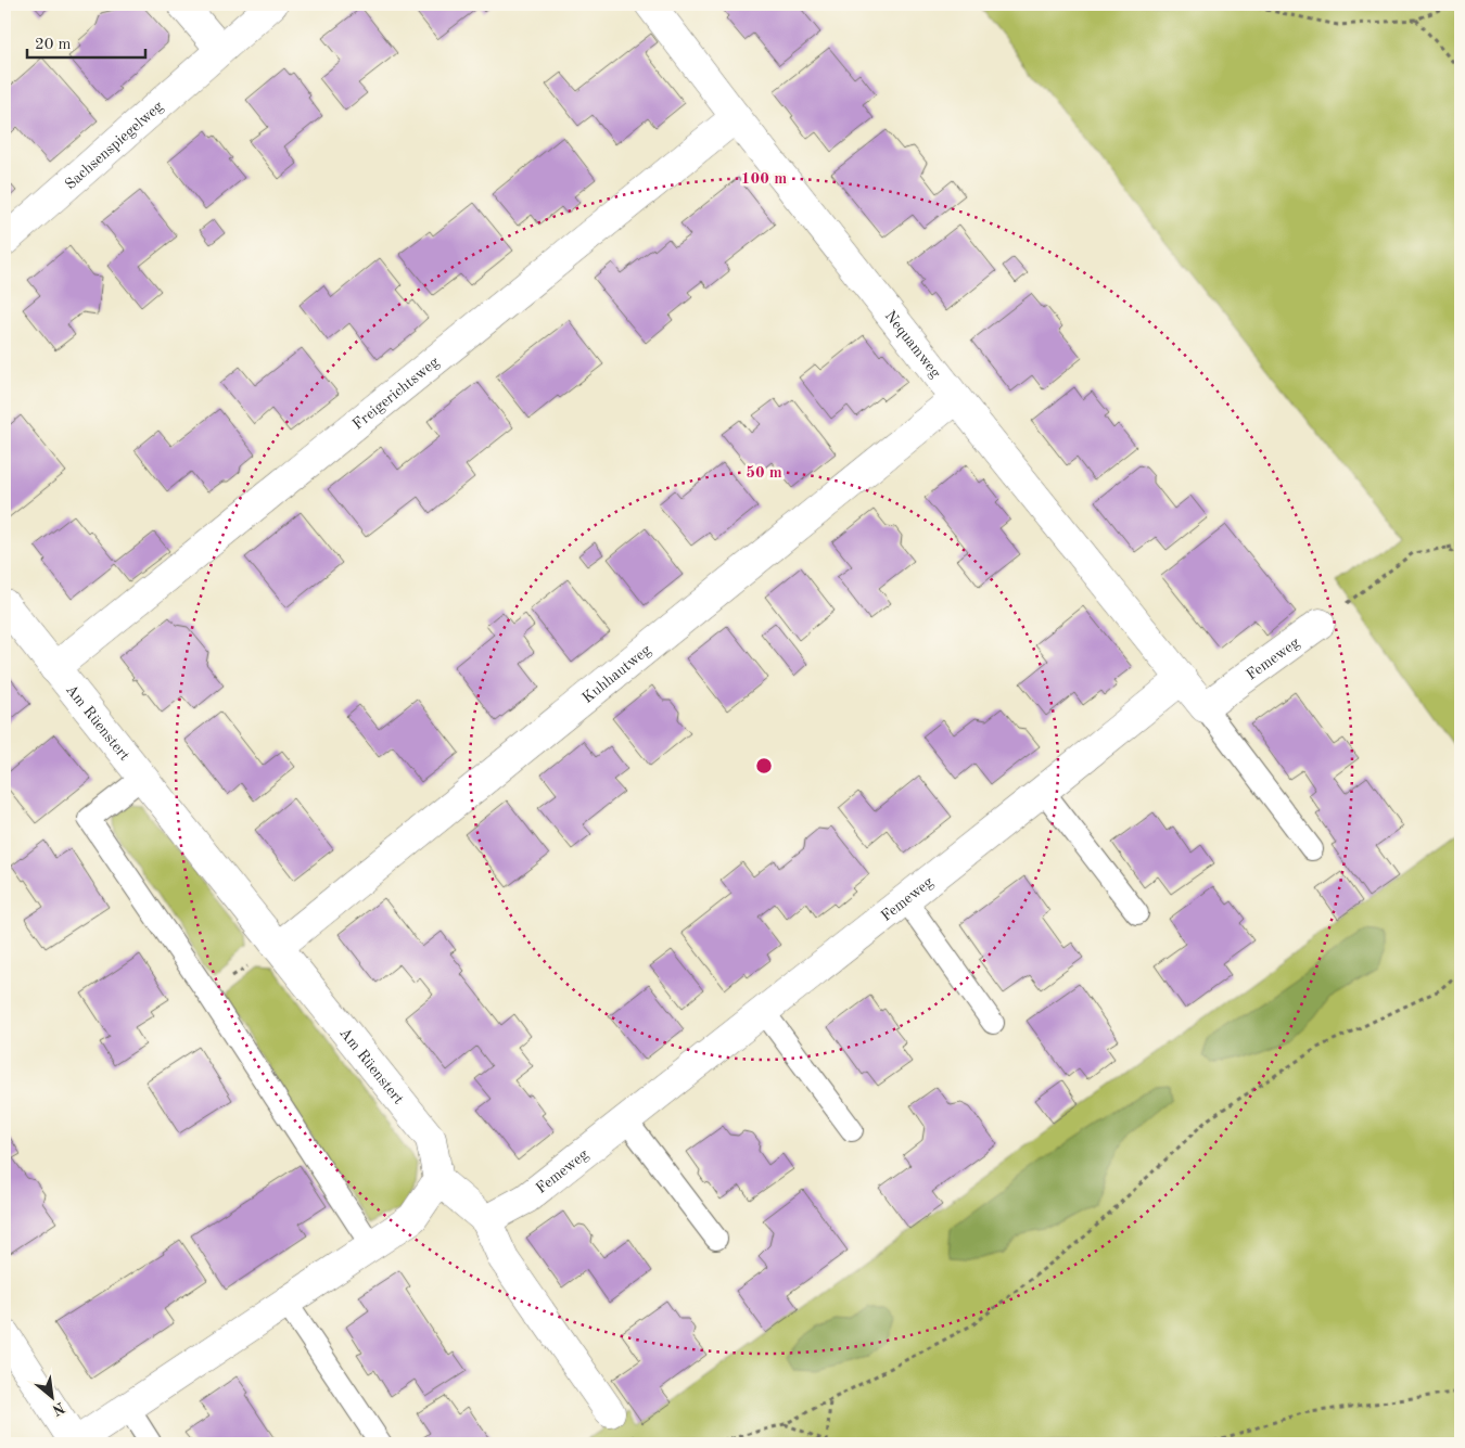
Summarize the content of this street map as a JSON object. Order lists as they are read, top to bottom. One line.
{"streets":{"street":["Sachsenspiegelweg","Nequamweg","Freigerichtsweg","Femeweg","Kuhhautweg","Am Rüenstert"]},"crossings":[["Nequamweg","Freigerichtsweg"],["Nequamweg","Femeweg"],["Nequamweg","Kuhhautweg"],["Freigerichtsweg","Am Rüenstert"],["Kuhhautweg","Am Rüenstert"]],"scale_bar":"20 m","north":"bottom right","rings":["100 m","50 m"]}
